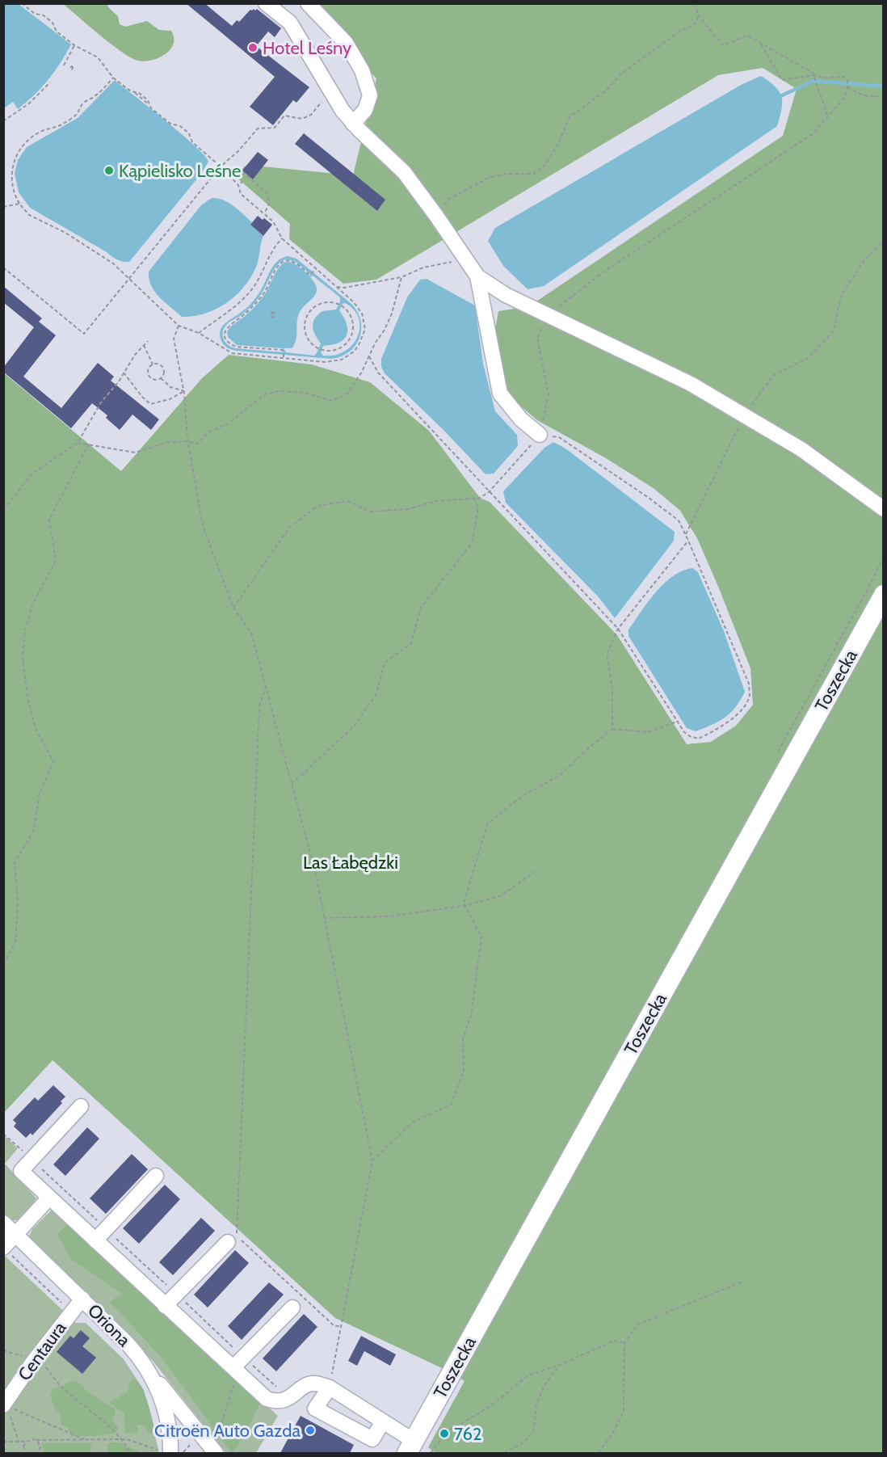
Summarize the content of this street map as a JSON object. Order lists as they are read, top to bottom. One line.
{"streets":{"main road":["Toszecka"],"street":["Oriona","Centaura"]},"crossings":[["Oriona","Centaura"]],"parks":["Las Łabędzki"],"places":["Hotel Leśny","Kąpielisko Leśne","Citroën Auto Gazda","762"]}
